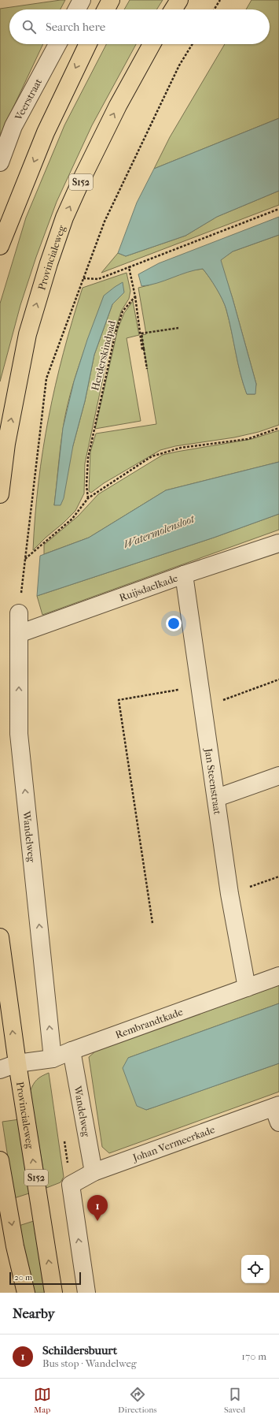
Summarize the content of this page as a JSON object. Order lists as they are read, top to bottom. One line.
{"streets":{"main road":["S152","Provincialeweg"],"street":["Veerstraat","Ruijsdaelkade","Jan Steenstraat","Wandelweg","Rembrandtkade","Johan Vermeerkade"],"path":["Herderskindpad"]},"crossings":[["Provincialeweg","Rembrandtkade"],["Ruijsdaelkade","Jan Steenstraat"],["Ruijsdaelkade","Wandelweg"],["Jan Steenstraat","Rembrandtkade"],["Wandelweg","Rembrandtkade"],["Wandelweg","Johan Vermeerkade"]],"one_way":["Wandelweg","Johan Vermeerkade"],"water":["Watermolensloot"],"scale_bar":"20 m","page":{"search":"Search here","pins":"1","scale":"20 m","heading":"Nearby","list":[{"mark":"1","name":"Schildersbuurt","note":"Bus stop · Wandelweg","value":"170 m"}],"nav":["Map","Directions","Saved"]}}
